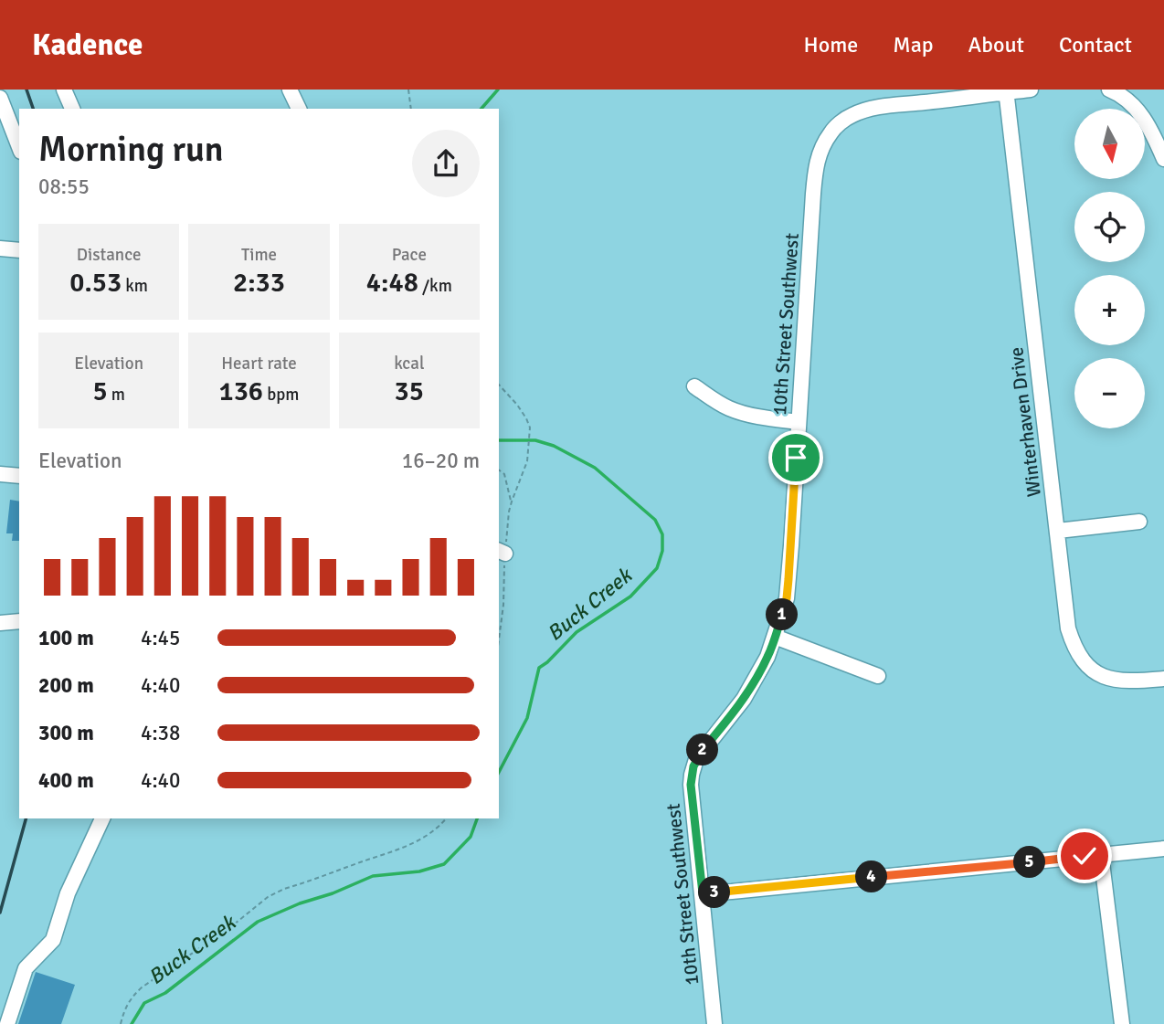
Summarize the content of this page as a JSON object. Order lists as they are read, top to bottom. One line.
{"streets":{"street":["10th Street Southwest","Winterhaven Drive"]},"crossings":[["10th Street Southwest","Winterhaven Drive"]],"water":["Buck Creek"],"north":"bottom","page":{"header":"Kadence","nav":["Home","Map","About","Contact"],"map_buttons":["+","−"],"heading":["Morning run","08:55"],"stats":[["Distance","0.53 km"],["Time","2:33"],["Pace","4:48 /km"],["Elevation","5 m"],["Heart rate","136 bpm"],["kcal","35"]],"chart":["Elevation","16–20 m"],"pins":["1","2","5","4","3"],"list":[{"name":"100 m","note":"4:45"},{"name":"200 m","note":"4:40"},{"name":"300 m","note":"4:38"},{"name":"400 m","note":"4:40"}]}}
